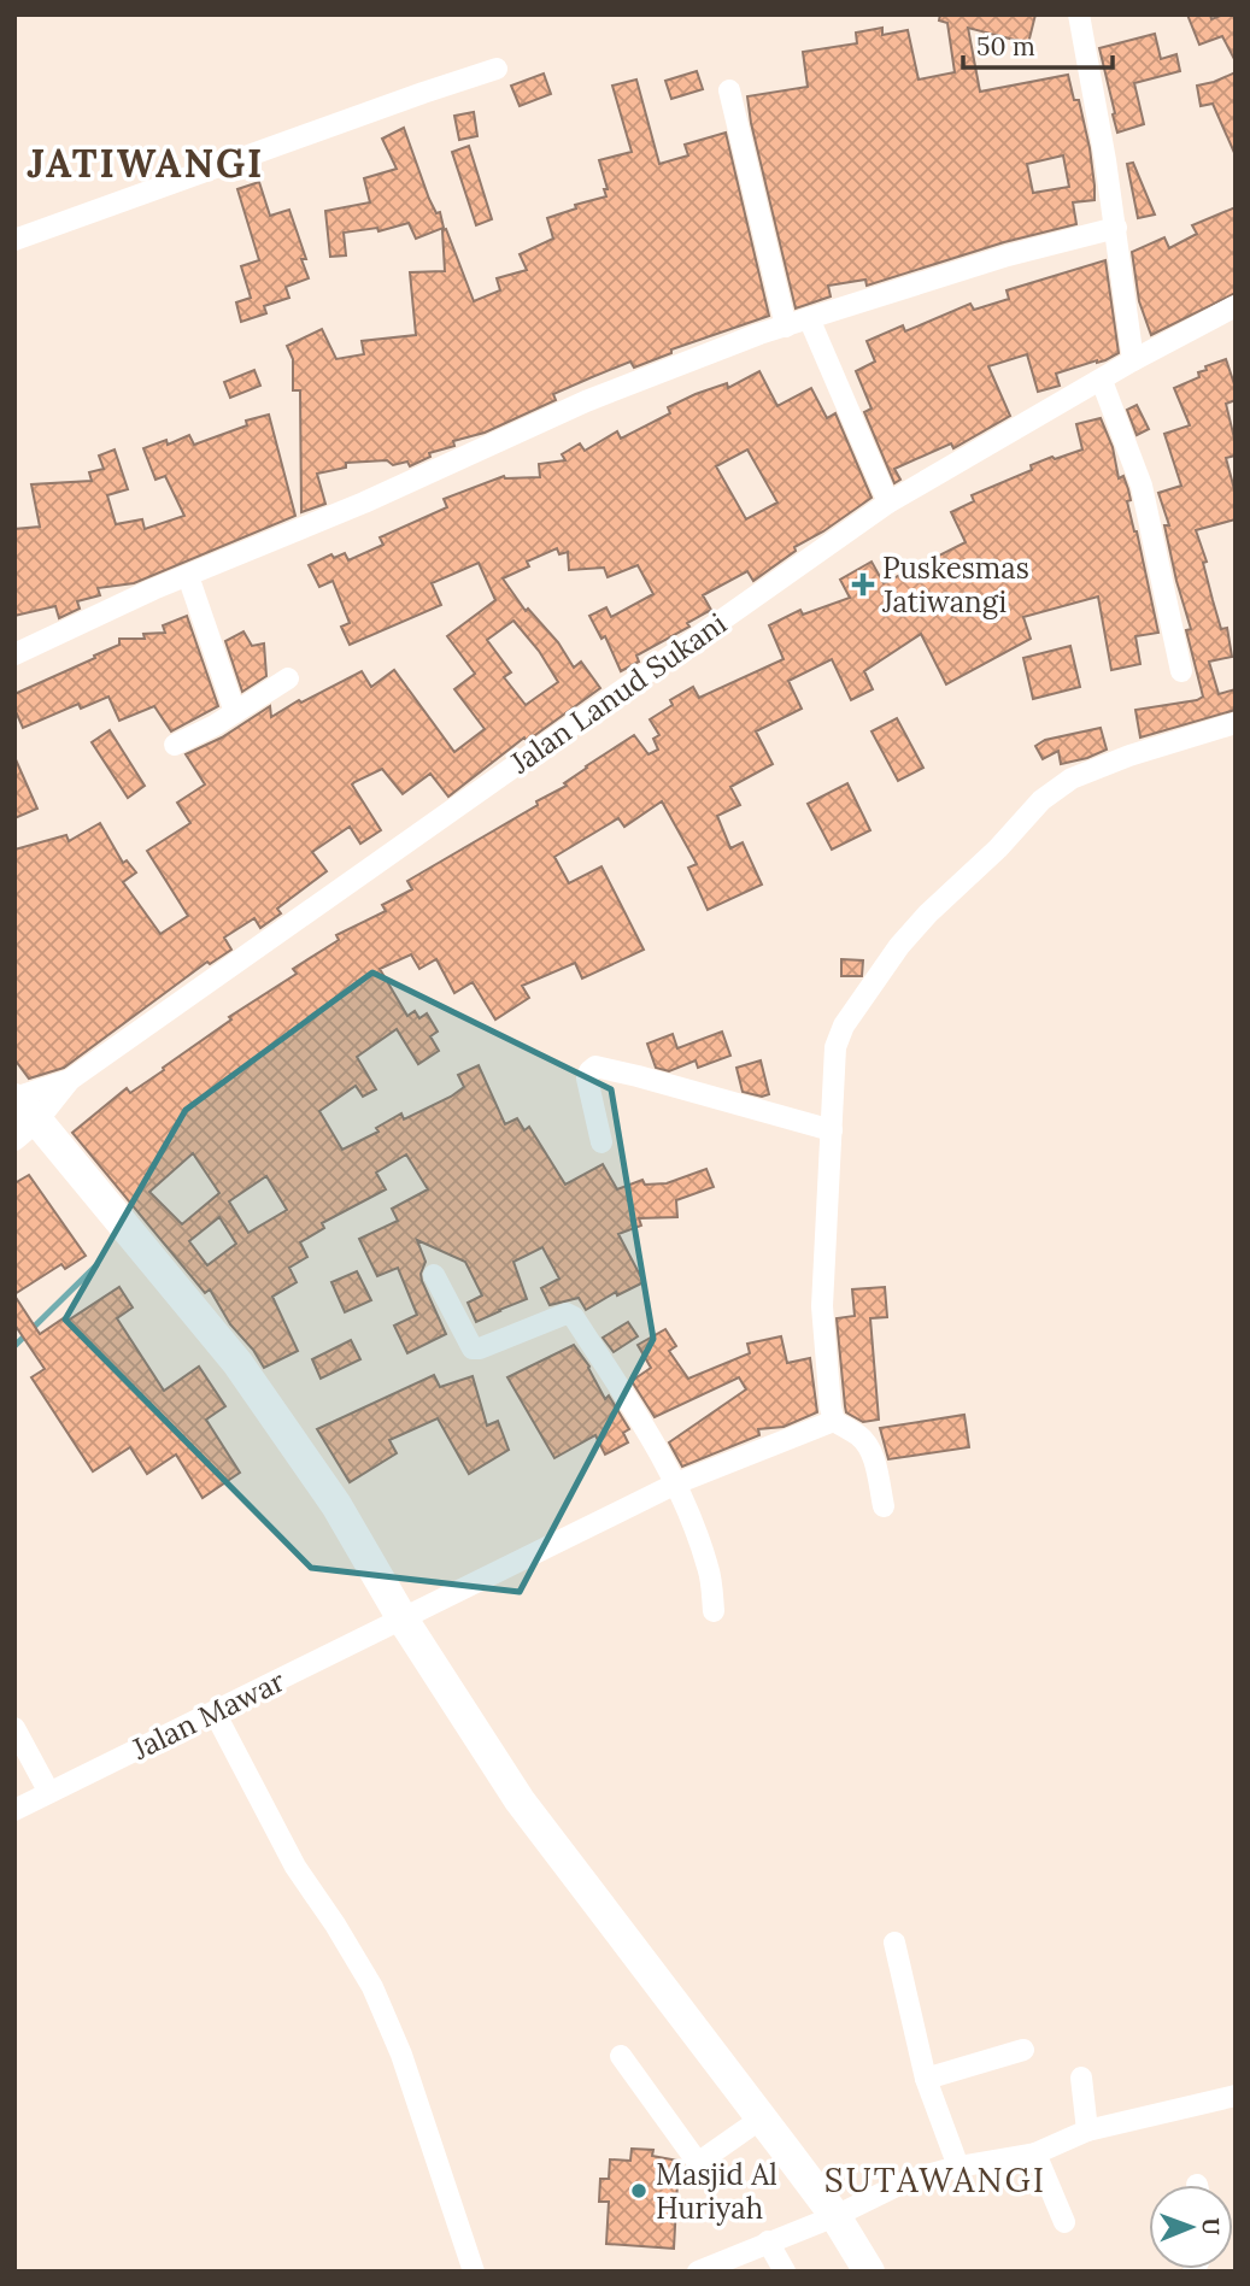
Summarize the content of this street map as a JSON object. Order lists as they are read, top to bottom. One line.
{"streets":{"street":["Jalan Lanud Sukani","Jalan Mawar"]},"districts":["JATIWANGI","SUTAWANGI"],"places":{"health":["Puskesmas Jatiwangi"],"other":["Masjid Al Huriyah"]},"scale_bar":"50 m","north":"right"}
